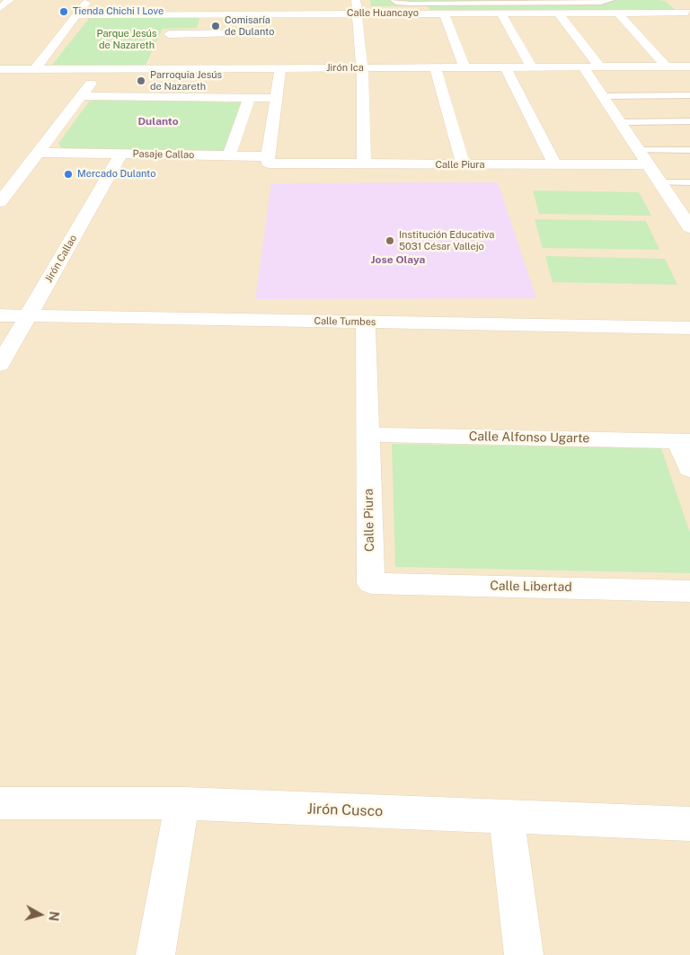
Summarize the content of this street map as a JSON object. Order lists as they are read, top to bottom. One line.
{"streets":{"street":["Calle Huancayo","Jirón Ica","Pasaje Callao","Calle Piura","Jirón Callao","Calle Tumbes","Calle Alfonso Ugarte","Calle Libertad","Jirón Cusco"]},"crossings":[["Pasaje Callao","Calle Piura"],["Pasaje Callao","Jirón Callao"],["Calle Piura","Calle Tumbes"],["Calle Piura","Calle Alfonso Ugarte"],["Calle Piura","Calle Libertad"],["Jirón Callao","Calle Tumbes"]],"districts":["Dulanto","Jose Olaya"],"parks":["Parque Jesús de Nazareth"],"places":["Tienda Chichi I Love","Comisaría de Dulanto","Parroquia Jesús de Nazareth","Mercado Dulanto","Institución Educativa 5031 César Vallejo"],"north":"right"}
